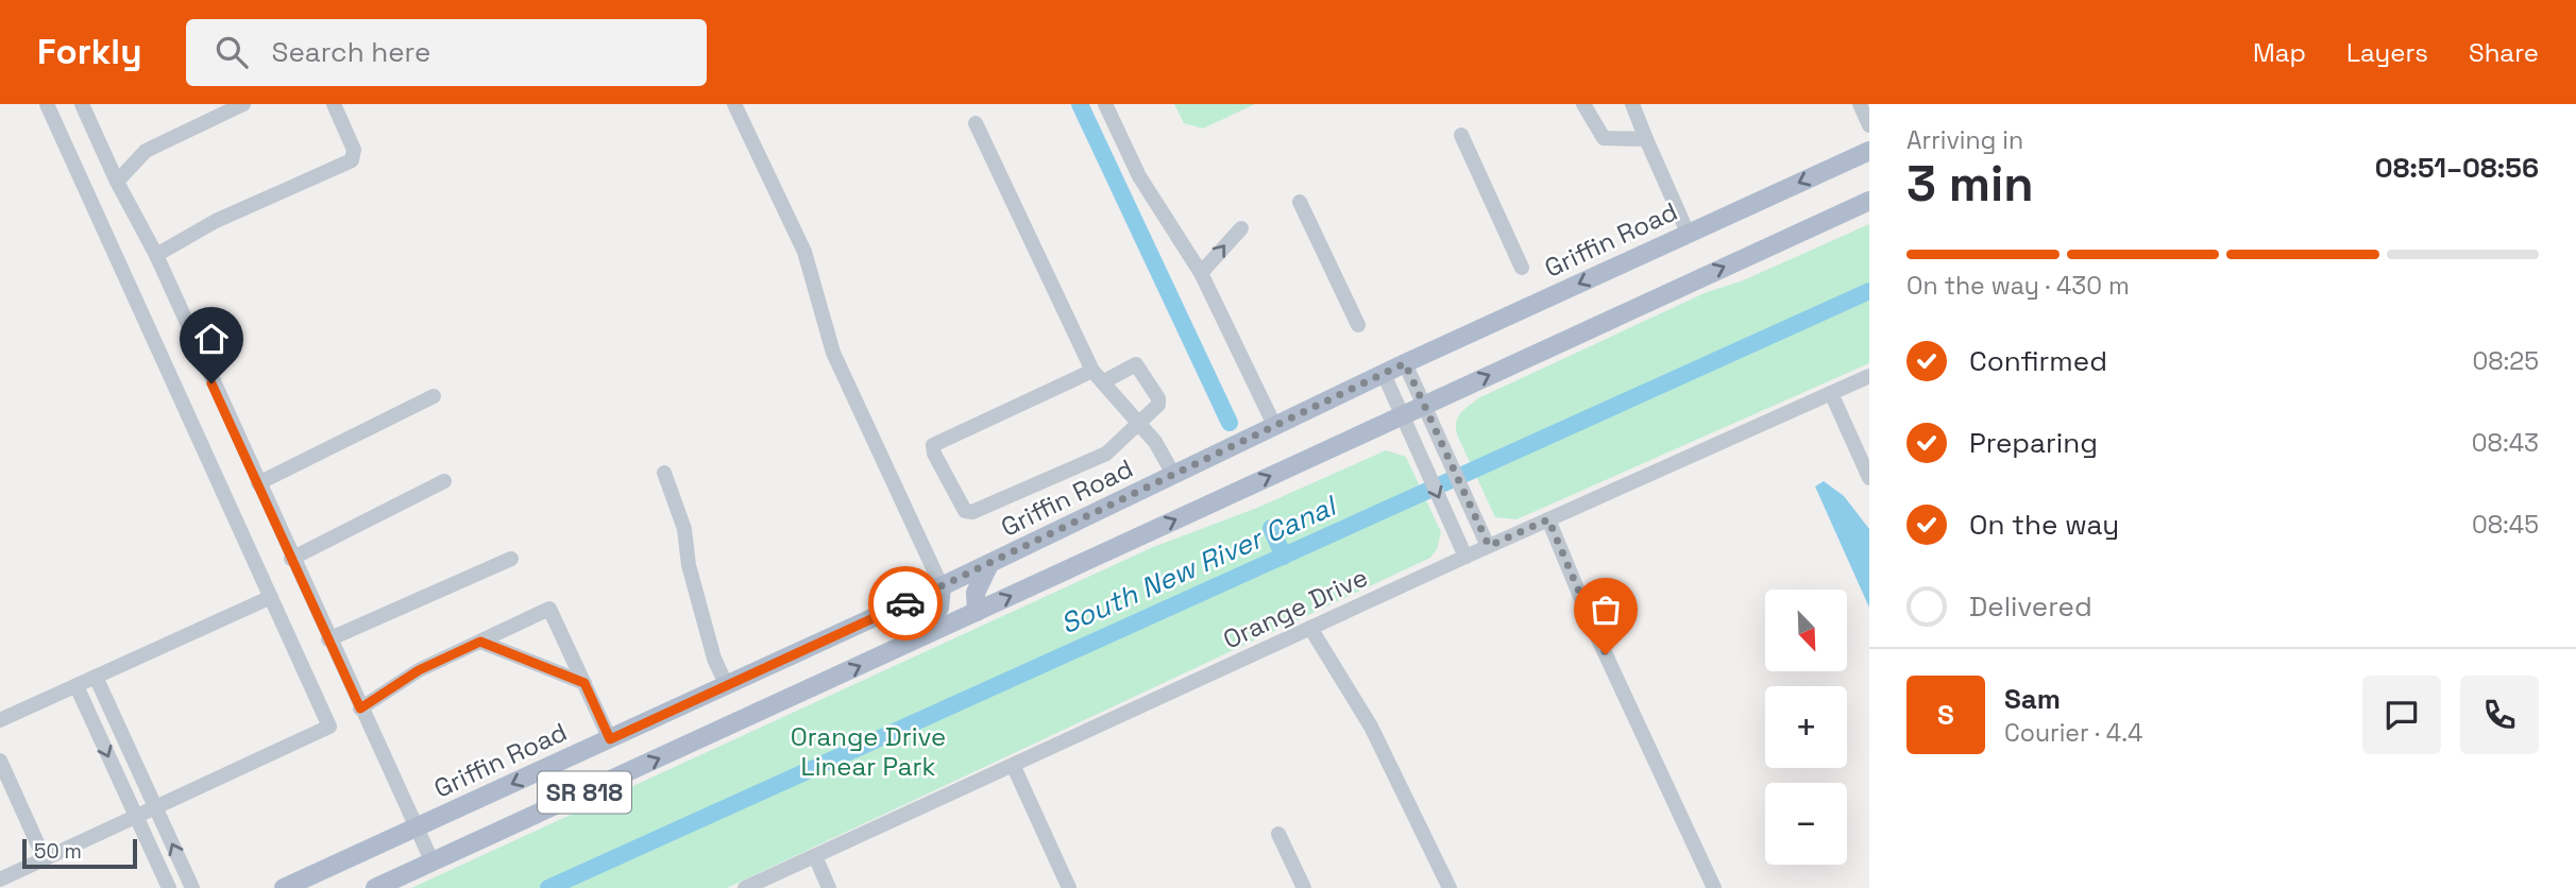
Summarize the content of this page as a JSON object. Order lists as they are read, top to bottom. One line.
{"streets":{"main road":["Griffin Road","SR 818"],"street":["Orange Drive"]},"water":["South New River Canal"],"parks":["Orange Drive Linear Park"],"scale_bar":"50 m","north":"bottom right","page":{"header":"Forkly","search":"Search here","nav":["Map","Layers","Share"],"heading":["3 min","Arriving in","08:51–08:56"],"panel":["Sam","Courier · 4.4"],"bar":"On the way · 430 m","list":[["Confirmed","08:25"],["Preparing","08:43"],["On the way","08:45"],"Delivered"],"map_buttons":["+","−"],"round":"S","scale":"50 m"}}
